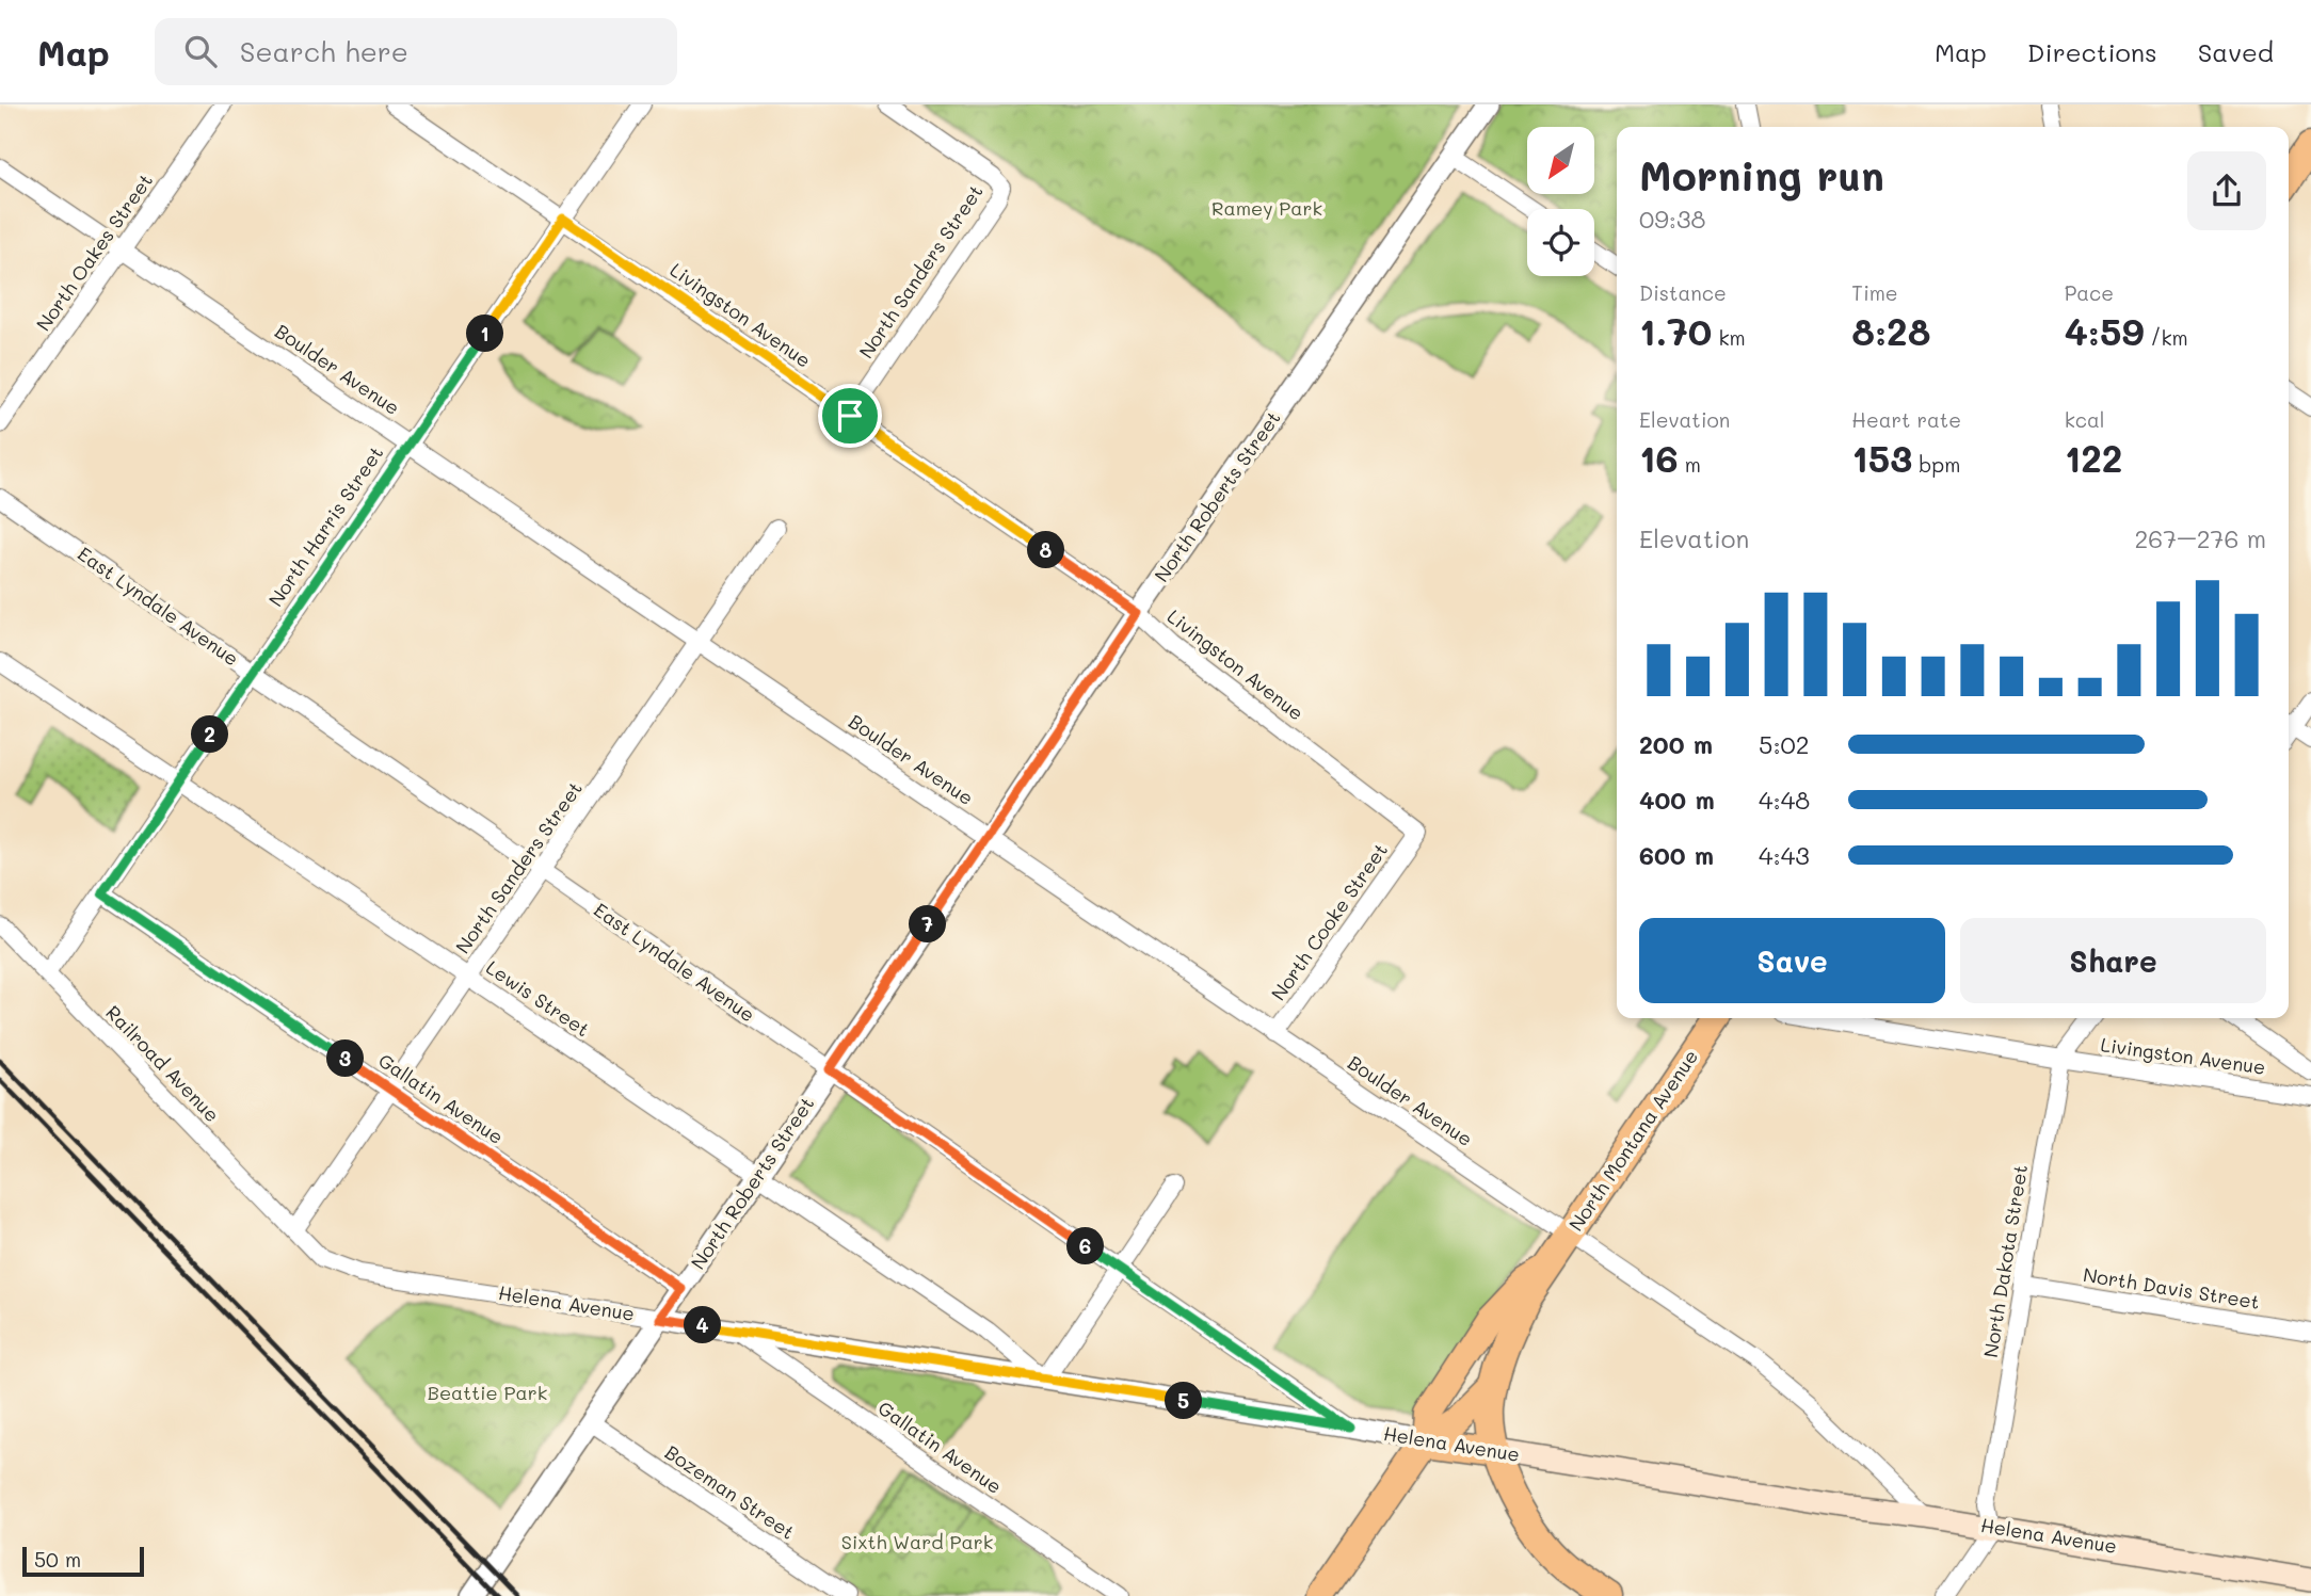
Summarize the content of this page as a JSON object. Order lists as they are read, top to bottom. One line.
{"streets":{"highway":["North Montana Avenue"],"main road":["Helena Avenue"],"street":["North Oakes Street","North Sanders Street","Livingston Avenue","Boulder Avenue","North Roberts Street","North Harris Street","East Lyndale Avenue","North Cooke Street","Lewis Street","Railroad Avenue","Gallatin Avenue","North Dakota Street","North Davis Street","Bozeman Street"]},"crossings":[["North Oakes Street","Boulder Avenue"],["North Sanders Street","Livingston Avenue"],["North Sanders Street","Boulder Avenue"],["North Sanders Street","East Lyndale Avenue"],["North Sanders Street","Lewis Street"],["North Sanders Street","Railroad Avenue"],["North Sanders Street","Gallatin Avenue"],["North Sanders Street","Helena Avenue"],["Livingston Avenue","North Roberts Street"],["Livingston Avenue","North Harris Street"],["Livingston Avenue","North Cooke Street"],["Livingston Avenue","North Dakota Street"],["Boulder Avenue","North Roberts Street"],["Boulder Avenue","North Harris Street"],["Boulder Avenue","North Cooke Street"],["Boulder Avenue","North Montana Avenue"],["Boulder Avenue","Helena Avenue"],["North Roberts Street","East Lyndale Avenue"],["North Roberts Street","Lewis Street"],["North Roberts Street","Gallatin Avenue"],["North Roberts Street","Helena Avenue"],["North Roberts Street","Bozeman Street"],["North Harris Street","East Lyndale Avenue"],["North Harris Street","Lewis Street"],["North Harris Street","Railroad Avenue"],["North Harris Street","Gallatin Avenue"],["East Lyndale Avenue","Helena Avenue"],["Lewis Street","Helena Avenue"],["Railroad Avenue","Helena Avenue"],["Gallatin Avenue","Helena Avenue"],["North Montana Avenue","Helena Avenue"],["North Dakota Street","North Davis Street"],["North Dakota Street","Helena Avenue"]],"parks":["Ramey Park","Beattie Park","Sixth Ward Park"],"scale_bar":"50 m","north":"bottom left","page":{"header":"Map","search":"Search here","nav":["Map","Directions","Saved"],"heading":["Morning run","09:38"],"stats":[["Distance","1.70 km"],["Time","8:28"],["Pace","4:59 /km"],["Elevation","16 m"],["Heart rate","153 bpm"],["kcal","122"]],"pins":["1","8","2","7","3","6","4","5"],"chart":["Elevation","267–276 m"],"list":[{"name":"200 m","note":"5:02"},{"name":"400 m","note":"4:48"},{"name":"600 m","note":"4:43"}],"buttons":["Save","Share"],"scale":"50 m"}}
